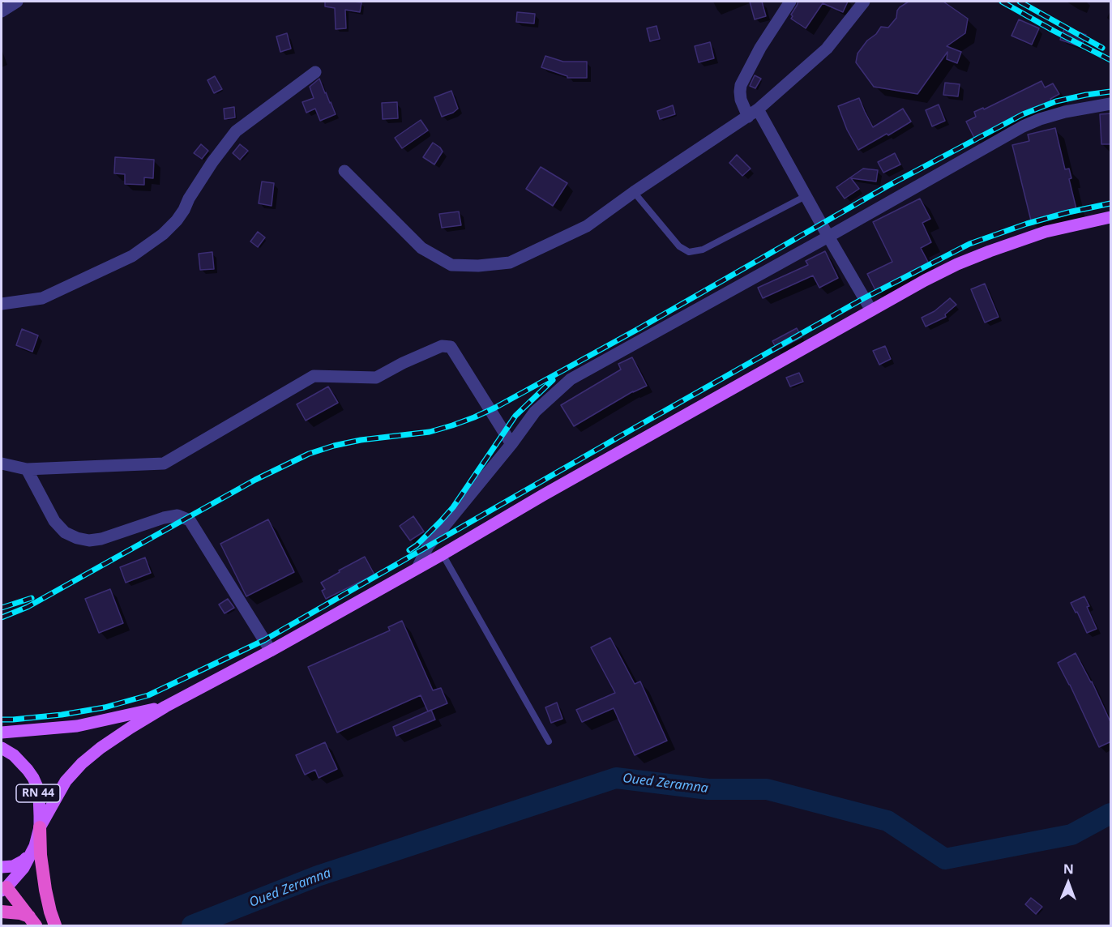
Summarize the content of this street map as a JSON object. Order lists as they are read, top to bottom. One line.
{"streets":{"highway":["RN 44"]},"water":["Oued Zeramna"],"north":"top"}
